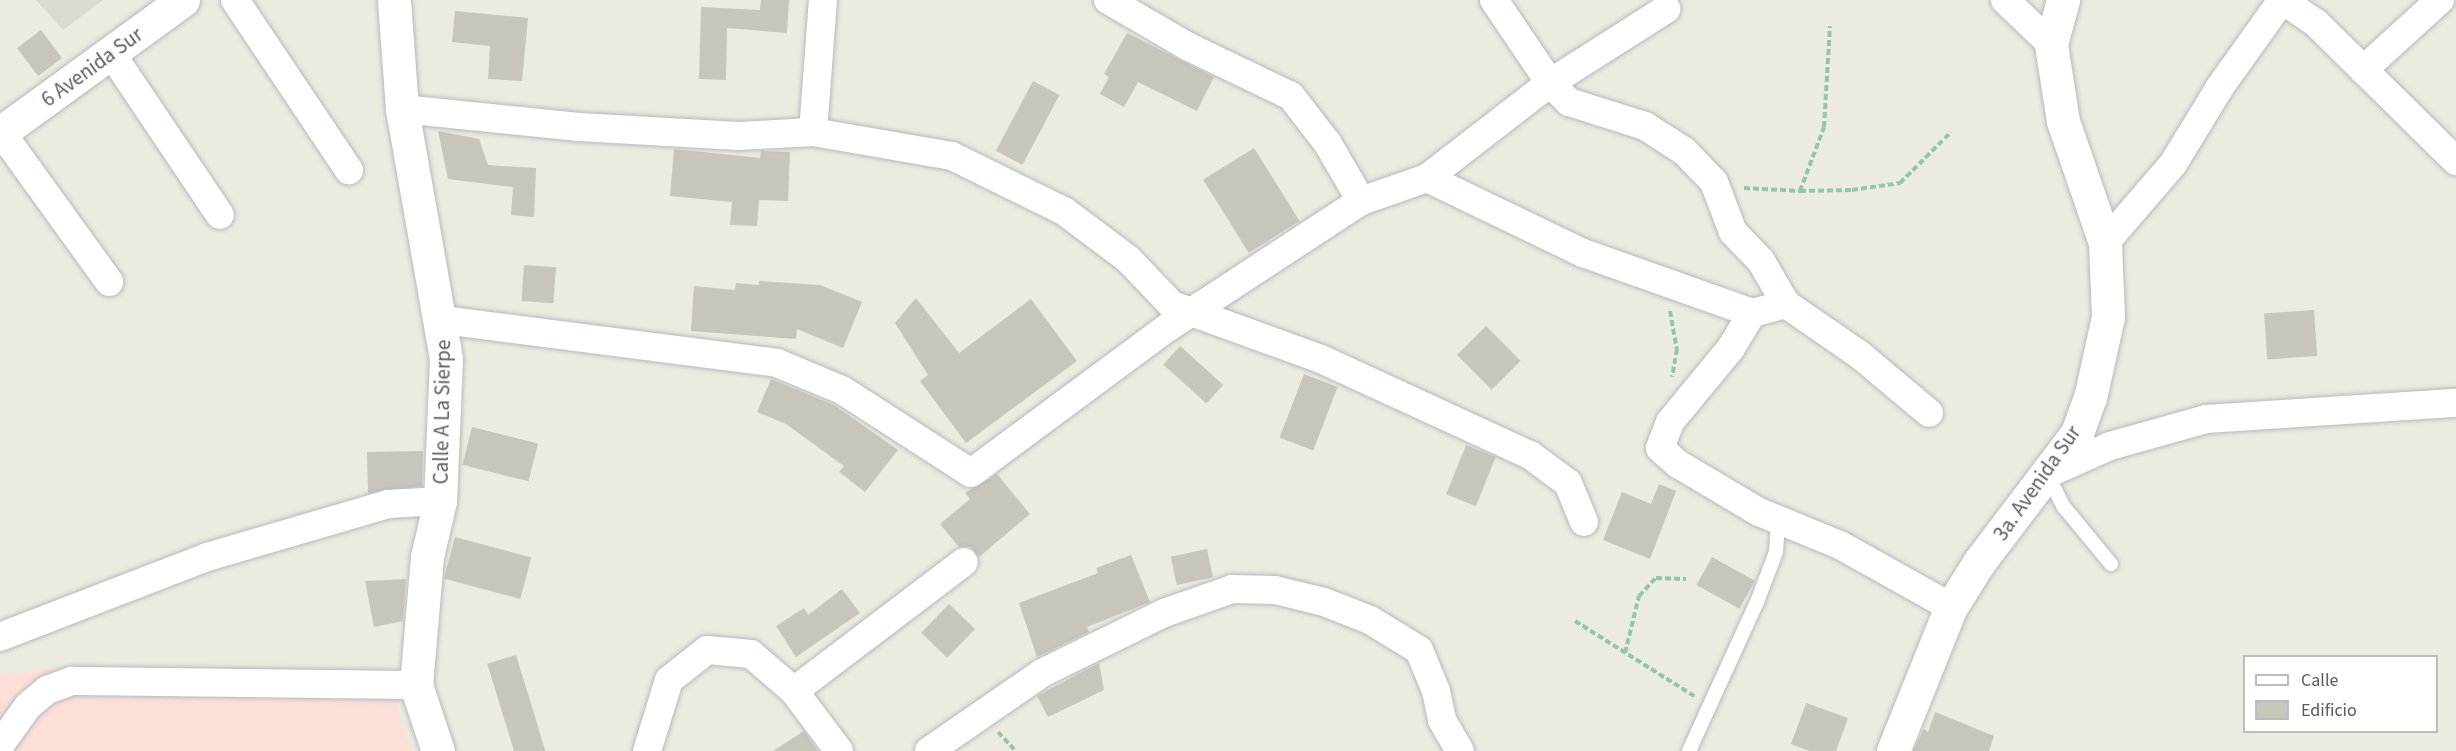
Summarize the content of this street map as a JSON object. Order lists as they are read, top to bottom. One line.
{"streets":{"street":["6 Avenida Sur","Calle A La Sierpe","3a. Avenida Sur"]},"legend":["Calle","Edificio"]}
